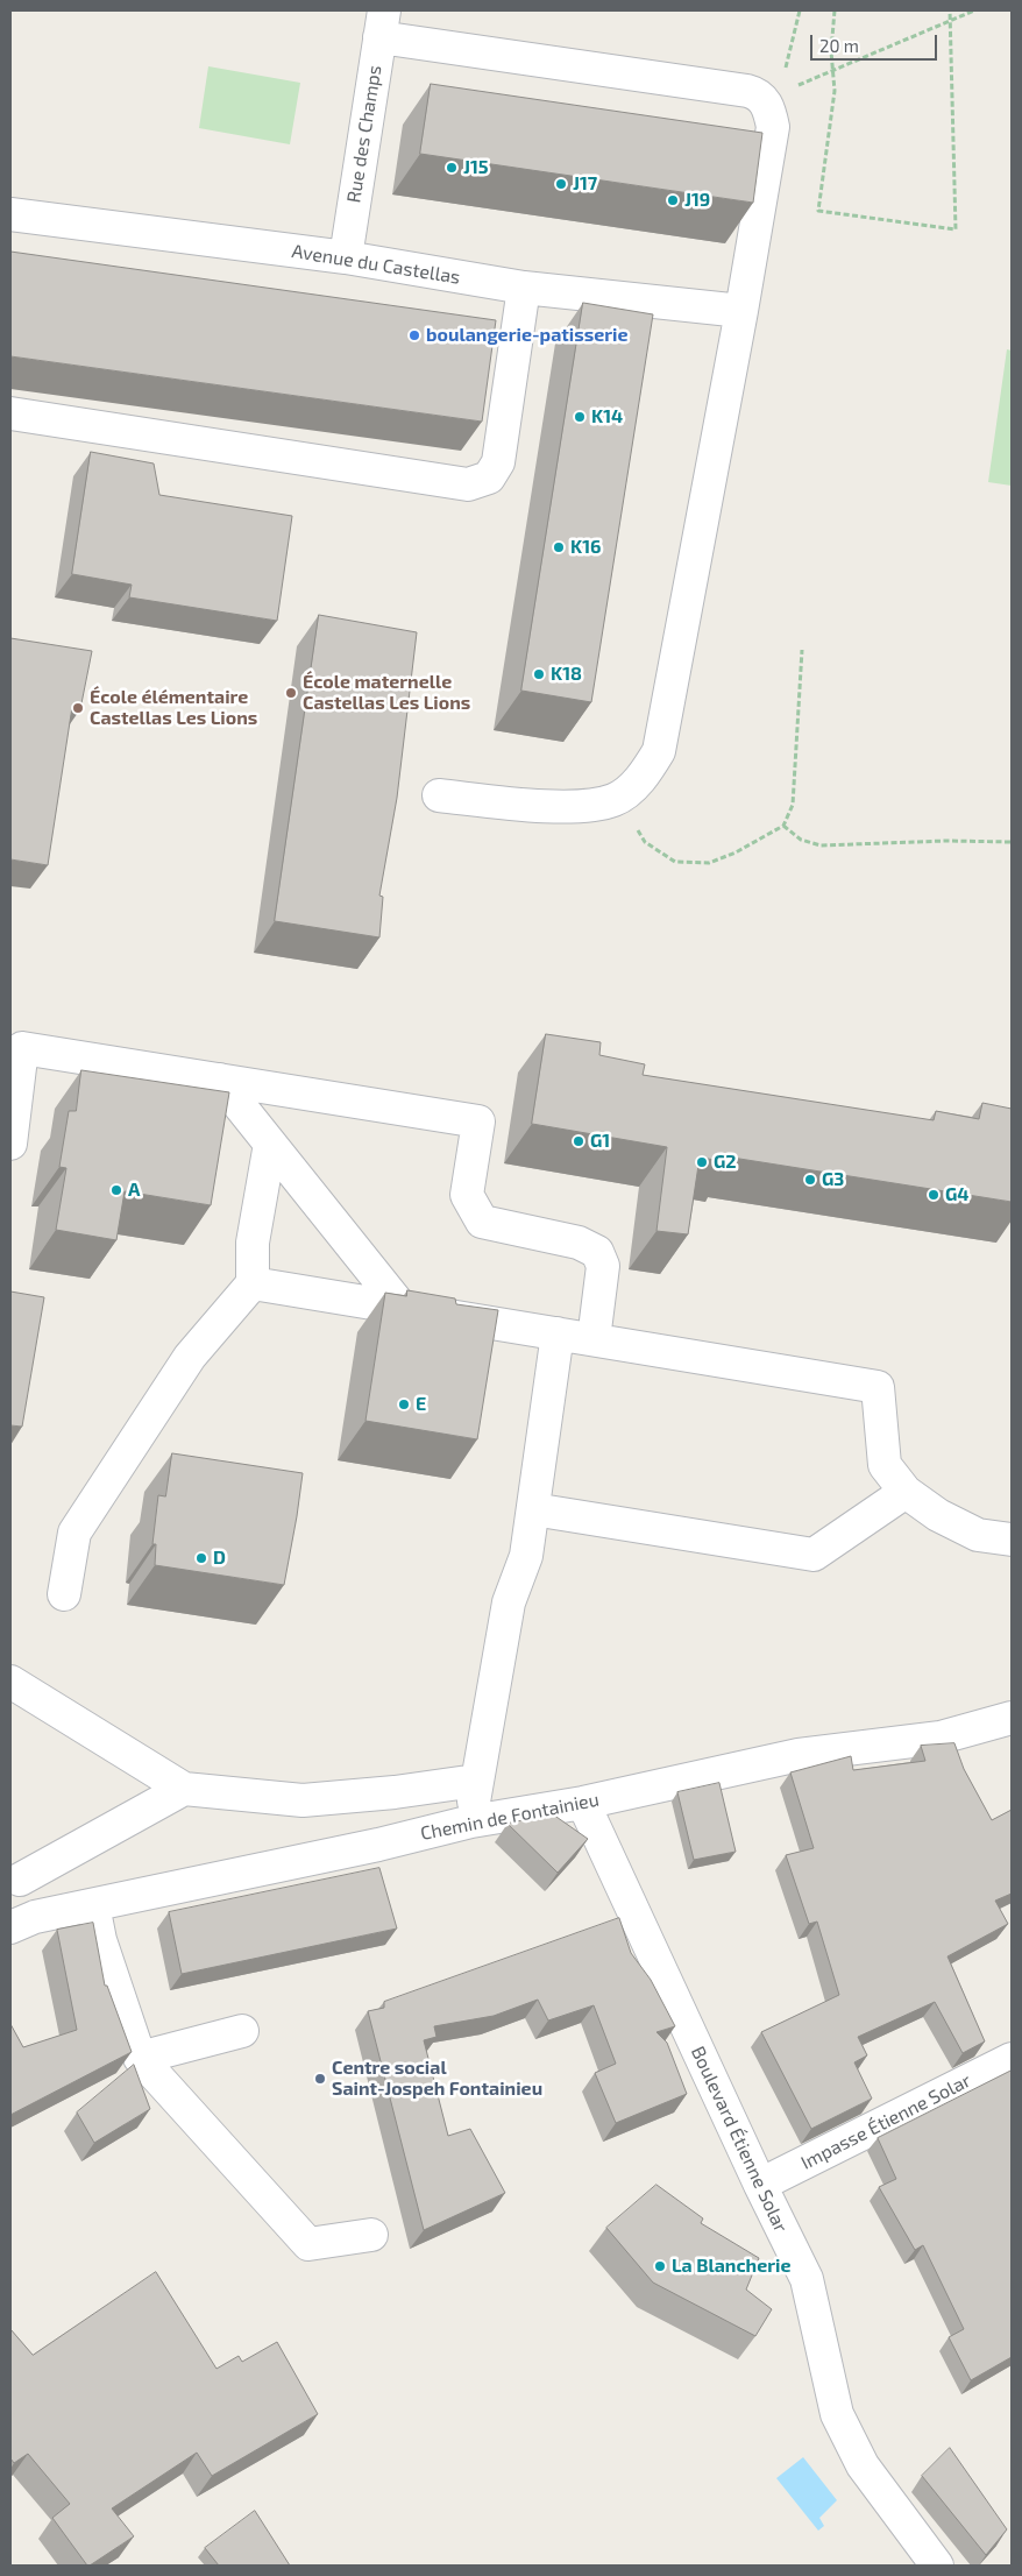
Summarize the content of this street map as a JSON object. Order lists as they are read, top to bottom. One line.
{"streets":{"street":["Rue des Champs","Avenue du Castellas","Chemin de Fontainieu","Impasse Étienne Solar","Boulevard Étienne Solar"]},"crossings":[["Rue des Champs","Avenue du Castellas"],["Chemin de Fontainieu","Boulevard Étienne Solar"],["Impasse Étienne Solar","Boulevard Étienne Solar"]],"places":["J15","J17","J19","boulangerie-patisserie","K14","K16","K18","École maternelle Castellas Les Lions","École élémentaire Castellas Les Lions","G1","G2","G3","A","G4","E","D","Centre social Saint-Jospeh Fontainieu","La Blancherie"],"scale_bar":"20 m"}
